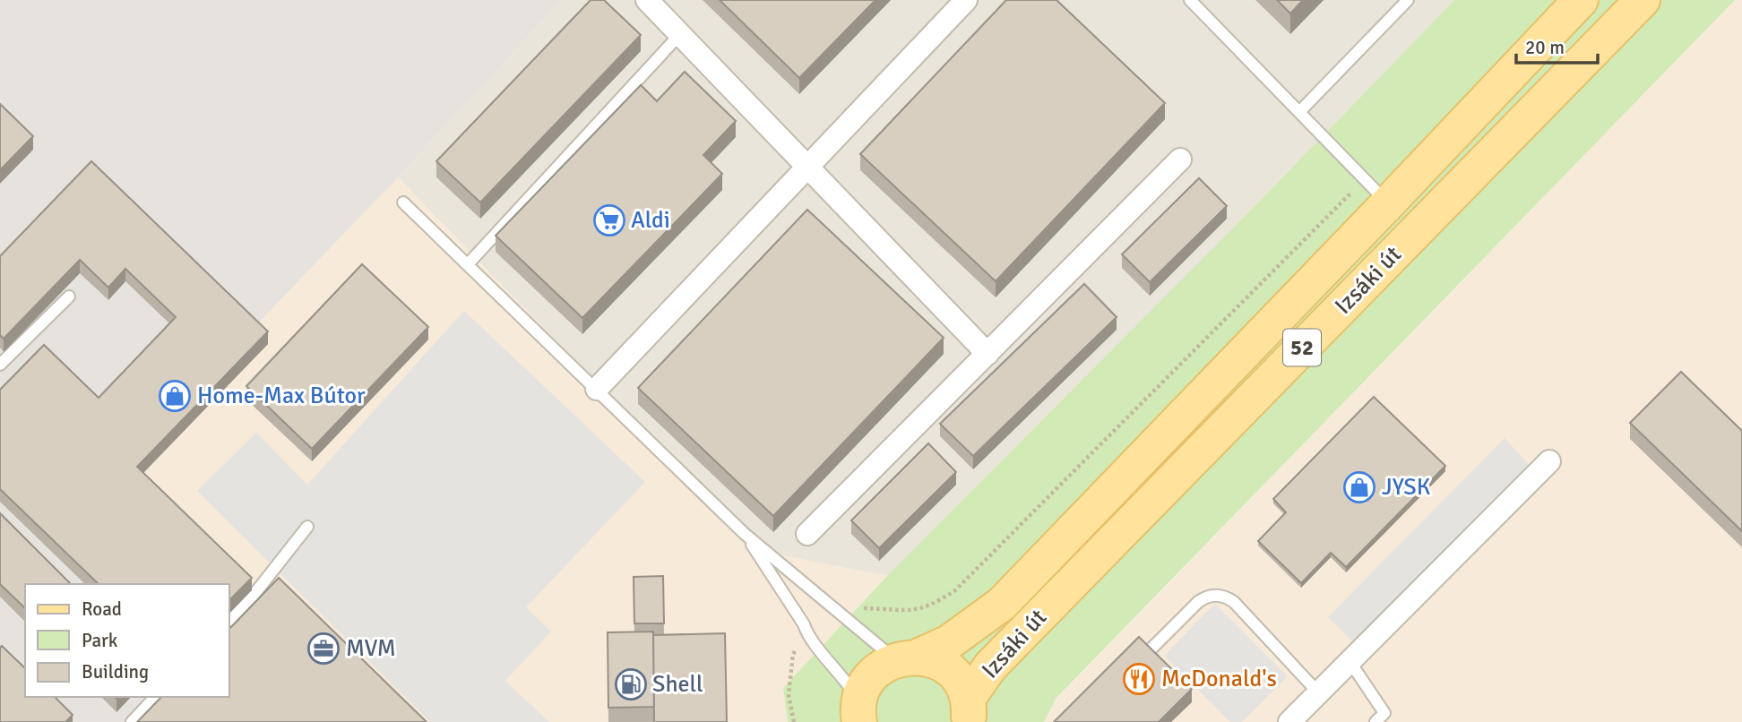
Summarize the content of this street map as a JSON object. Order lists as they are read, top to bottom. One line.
{"streets":{"main road":["Izsáki út","52"]},"crossings":[["Izsáki út","52"]],"places":{"supermarket":["Aldi"],"shop":["Home-Max Bútor","JYSK"],"office":["MVM"],"restaurant":["McDonald's"],"fuel station":["Shell"]},"legend":["Road","Park","Building"],"scale_bar":"20 m"}
